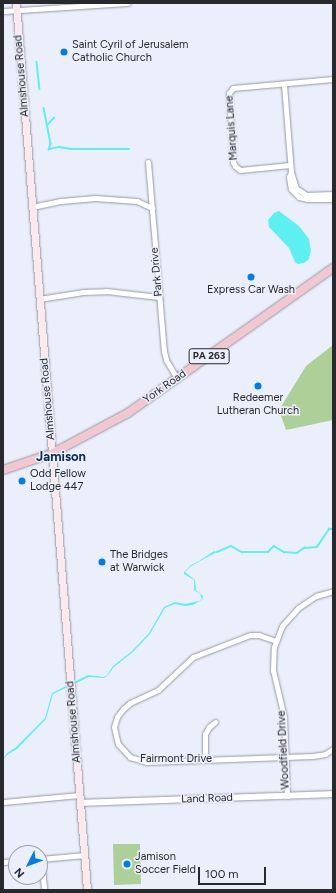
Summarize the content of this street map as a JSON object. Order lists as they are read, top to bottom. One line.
{"streets":{"highway":["PA 263","York Road"],"main road":["Almshouse Road"],"street":["Marquis Lane","Park Drive","Woodfield Drive","Fairmont Drive","Land Road"]},"crossings":[["Almshouse Road","York Road"],["Almshouse Road","Land Road"],["Park Drive","York Road"],["Woodfield Drive","Fairmont Drive"],["Woodfield Drive","Land Road"]],"districts":["Jamison"],"places":["Saint Cyril of Jerusalem Catholic Church","Express Car Wash","Redeemer Lutheran Church","Odd Fellow Lodge 447","The Bridges at Warwick","Jamison Soccer Field"],"scale_bar":"100 m","north":"bottom left"}
